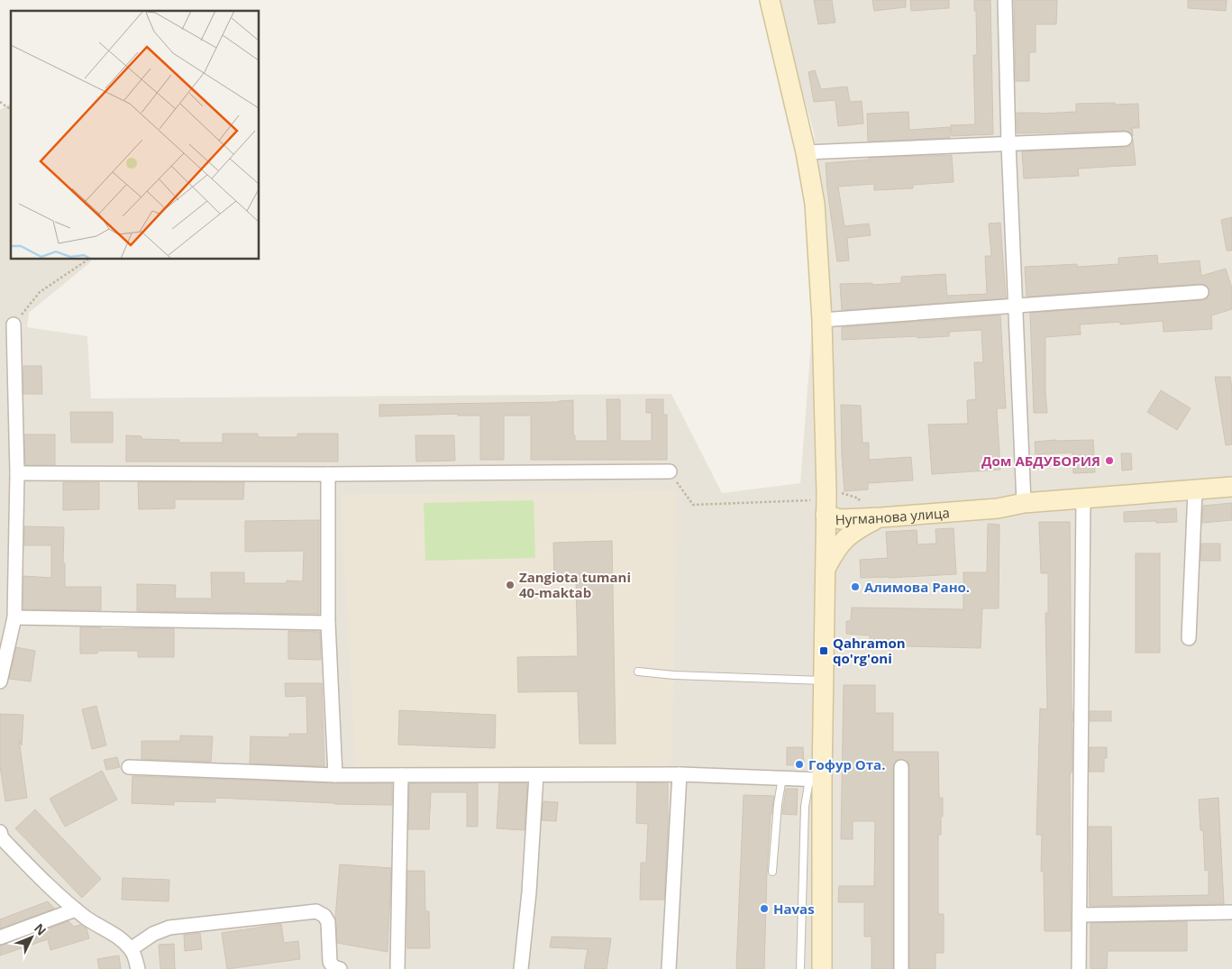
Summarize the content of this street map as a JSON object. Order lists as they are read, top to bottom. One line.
{"streets":{"main road":["Нугманова улица"]},"places":{"other":["Дом АБДУБОРИЯ","Zangiota tumani 40-maktab","Алимова Рано.","Гофур Ота.","Havas"],"transit":["Qahramon qo'rg'oni"]},"north":"top right"}
